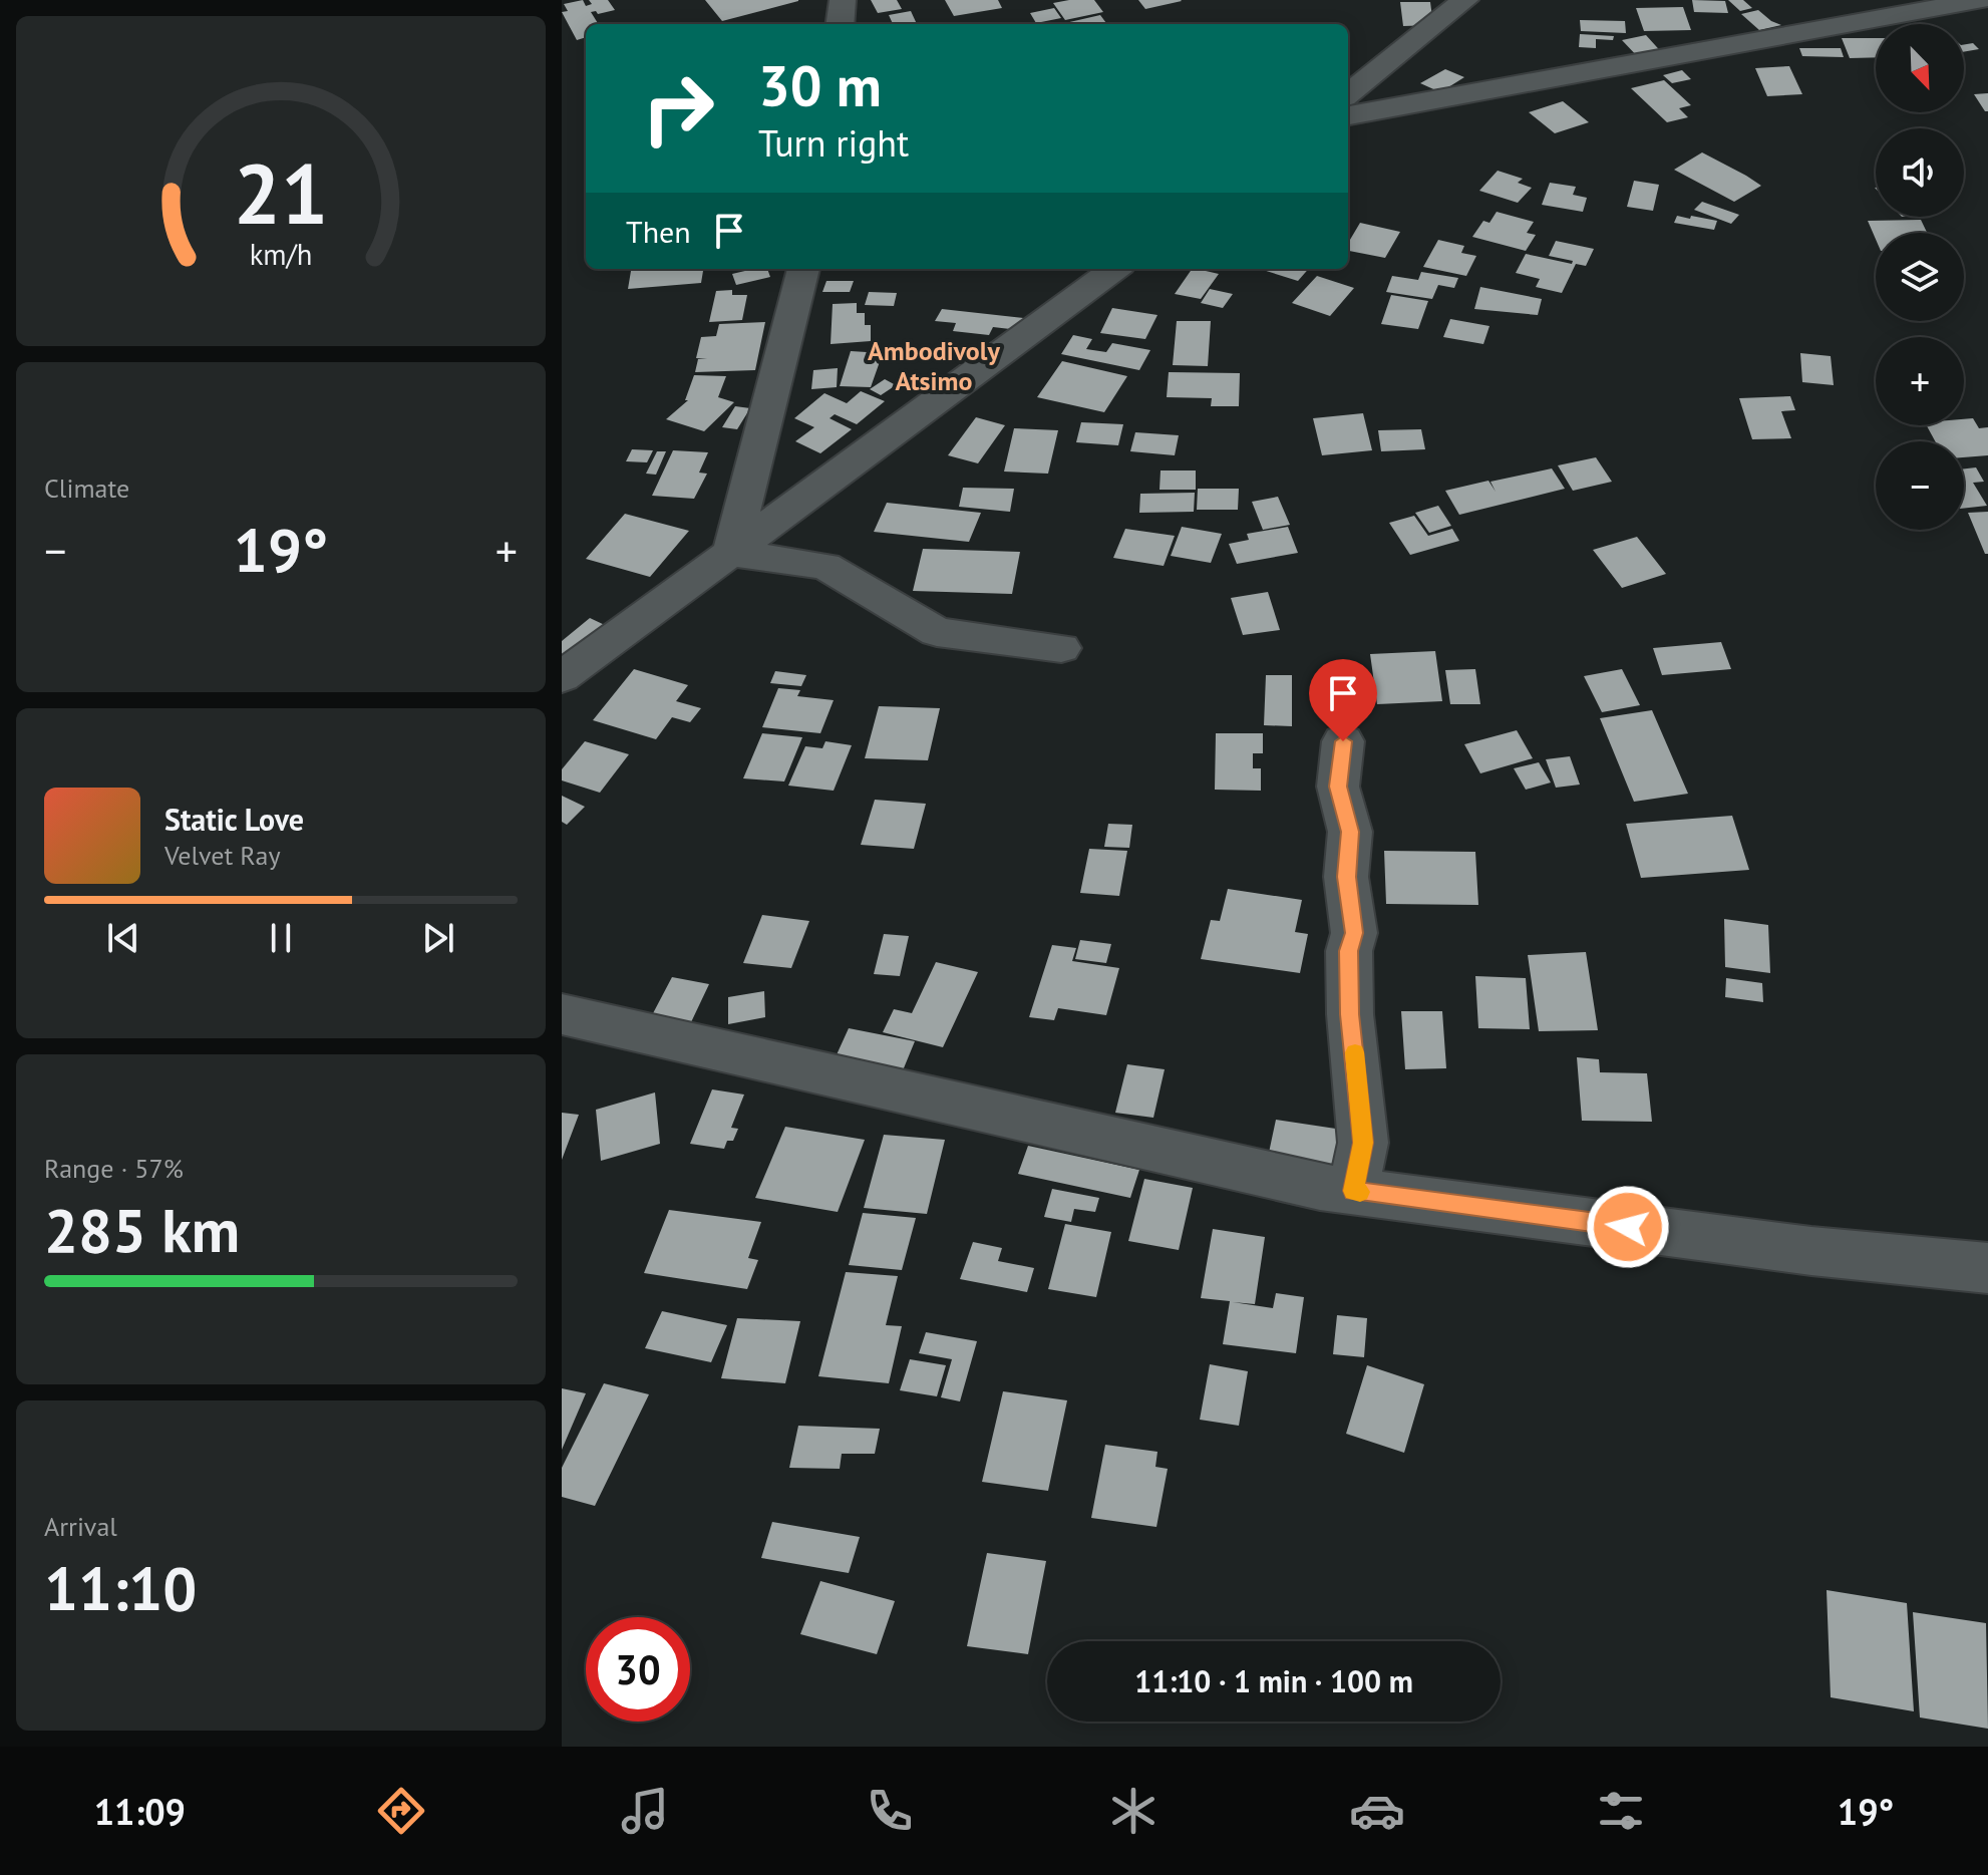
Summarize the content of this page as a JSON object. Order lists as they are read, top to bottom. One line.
{"districts":["Ambodivoly Atsimo"],"north":"bottom right","page":{"map_buttons":["+","−"],"turn":["30 m","Turn right"],"then":"Then","tile":["Climate",["Range · 57%","285 km"],["Arrival","11:10"]],"heat":["−","19°","+"],"song":["Static Love","Velvet Ray"],"limit":"30","trip":"11:10 · 1 min · 100 m","tabs":["11:09","19°"],"gauge":["21","km/h"]}}
